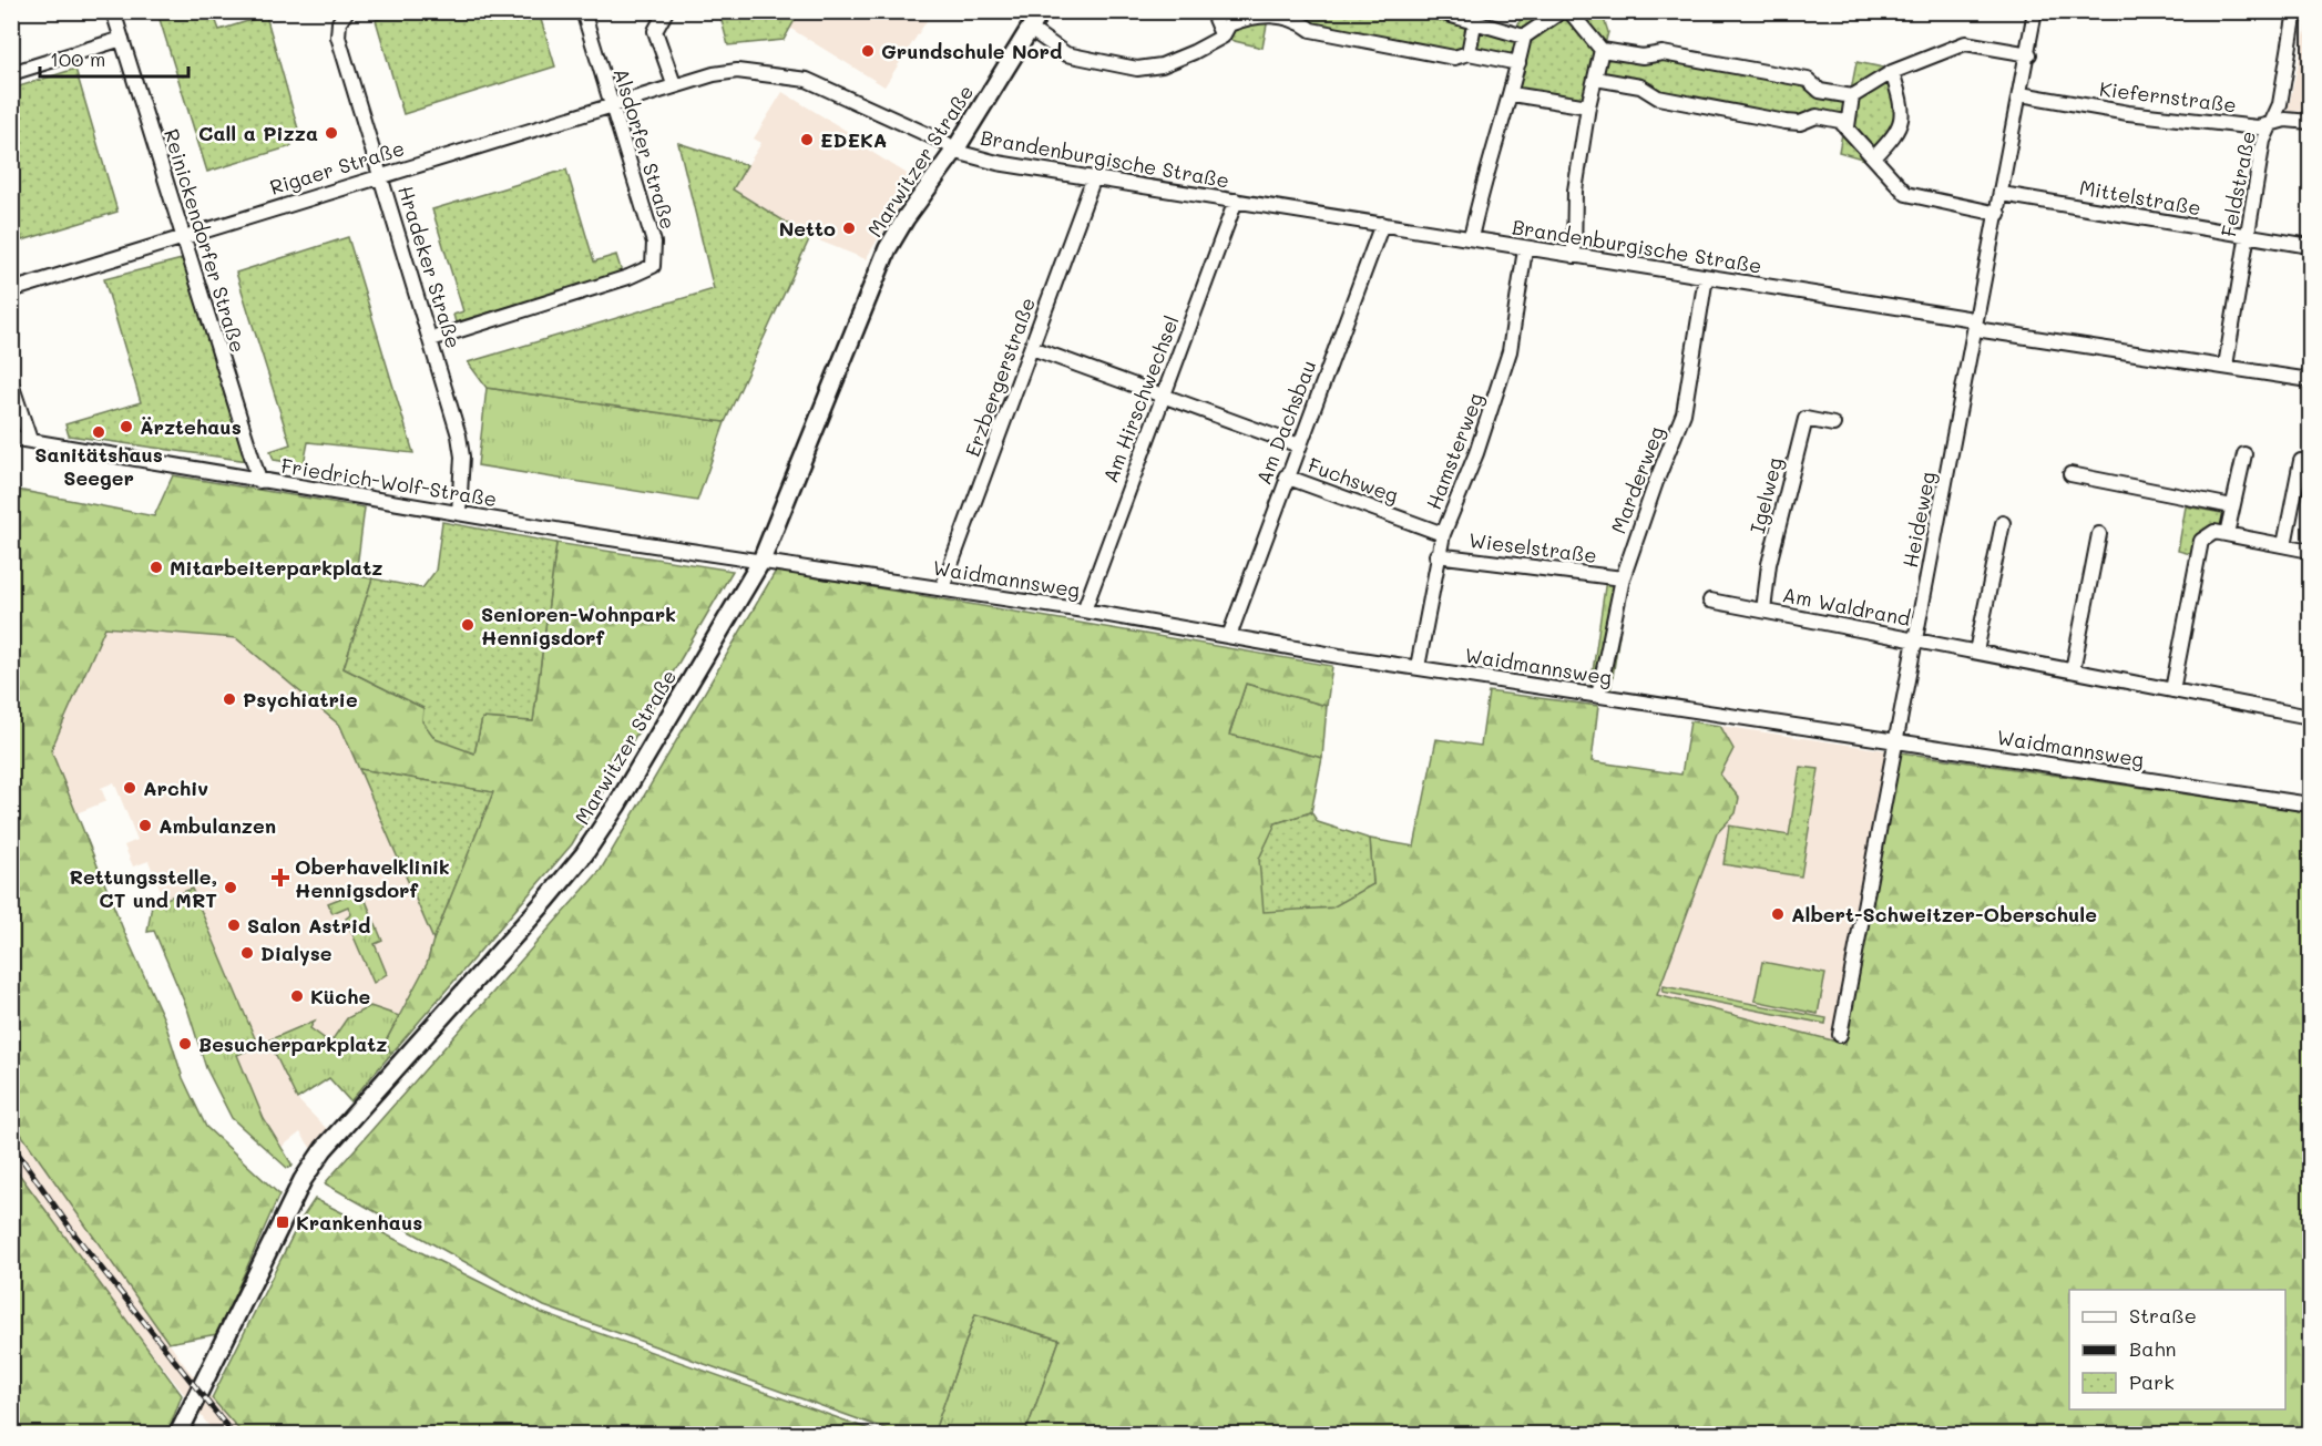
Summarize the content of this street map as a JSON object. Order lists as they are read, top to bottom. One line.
{"streets":{"main road":["Marwitzer Straße"],"street":["Kiefernstraße","Alsdorfer Straße","Brandenburgische Straße","Rigaer Straße","Feldstraße","Mittelstraße","Reinickendorfer Straße","Hradeker Straße","Erzbergerstraße","Am Hirschwechsel","Am Dachsbau","Hamsterweg","Fuchsweg","Marderweg","Friedrich-Wolf-Straße","Igelweg","Heideweg","Wieselstraße","Waidmannsweg","Am Waldrand"]},"crossings":[["Kiefernstraße","Feldstraße"],["Kiefernstraße","Heideweg"],["Alsdorfer Straße","Rigaer Straße"],["Alsdorfer Straße","Hradeker Straße"],["Brandenburgische Straße","Marwitzer Straße"],["Brandenburgische Straße","Rigaer Straße"],["Brandenburgische Straße","Feldstraße"],["Brandenburgische Straße","Erzbergerstraße"],["Brandenburgische Straße","Am Hirschwechsel"],["Brandenburgische Straße","Am Dachsbau"],["Brandenburgische Straße","Hamsterweg"],["Brandenburgische Straße","Marderweg"],["Brandenburgische Straße","Heideweg"],["Marwitzer Straße","Rigaer Straße"],["Marwitzer Straße","Friedrich-Wolf-Straße"],["Marwitzer Straße","Waidmannsweg"],["Rigaer Straße","Reinickendorfer Straße"],["Rigaer Straße","Hradeker Straße"],["Feldstraße","Mittelstraße"],["Mittelstraße","Heideweg"],["Reinickendorfer Straße","Friedrich-Wolf-Straße"],["Hradeker Straße","Friedrich-Wolf-Straße"],["Erzbergerstraße","Fuchsweg"],["Erzbergerstraße","Waidmannsweg"],["Am Hirschwechsel","Fuchsweg"],["Am Hirschwechsel","Waidmannsweg"],["Am Dachsbau","Fuchsweg"],["Am Dachsbau","Waidmannsweg"],["Hamsterweg","Fuchsweg"],["Hamsterweg","Wieselstraße"],["Hamsterweg","Waidmannsweg"],["Marderweg","Wieselstraße"],["Marderweg","Waidmannsweg"],["Friedrich-Wolf-Straße","Waidmannsweg"],["Igelweg","Am Waldrand"],["Heideweg","Waidmannsweg"],["Heideweg","Am Waldrand"]],"places":{"other":["Grundschule Nord","Call a Pizza","EDEKA","Netto","Ärztehaus","Sanitätshaus Seeger","Mitarbeiterparkplatz","Senioren-Wohnpark Hennigsdorf","Psychiatrie","Archiv","Ambulanzen","Rettungsstelle, CT und MRT","Albert-Schweitzer-Oberschule","Salon Astrid","Dialyse","Küche","Besucherparkplatz"],"health":["Oberhavelklinik Hennigsdorf"],"transit":["Krankenhaus"]},"legend":["Straße","Bahn","Park"],"scale_bar":"100 m"}
